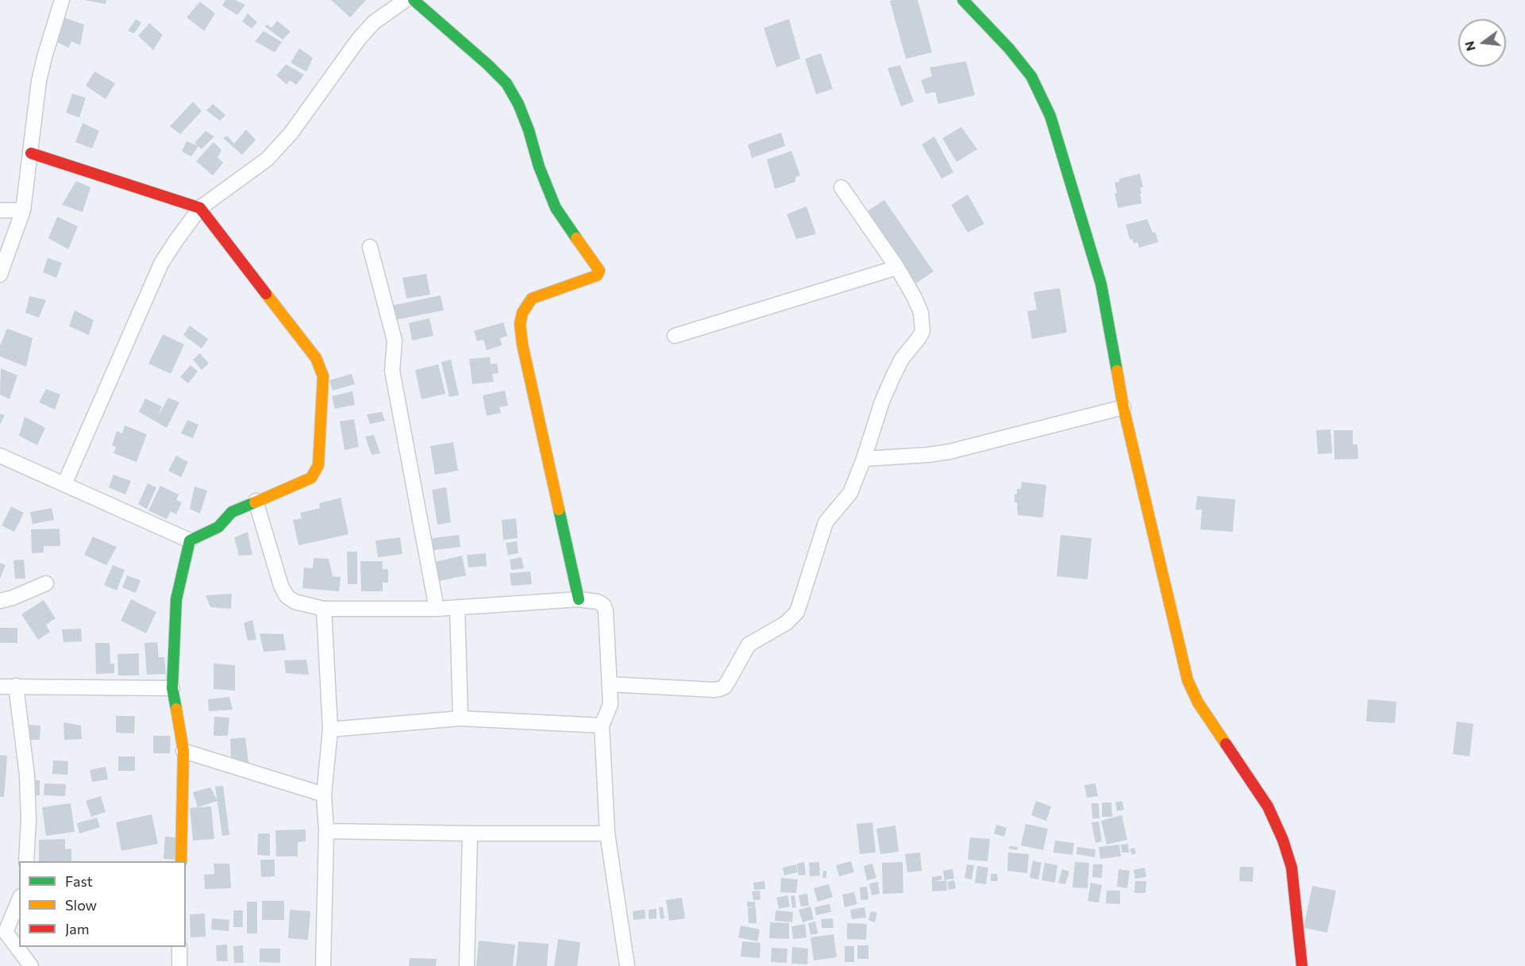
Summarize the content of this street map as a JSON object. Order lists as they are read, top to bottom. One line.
{"legend":["Fast","Slow","Jam"],"north":"left"}
